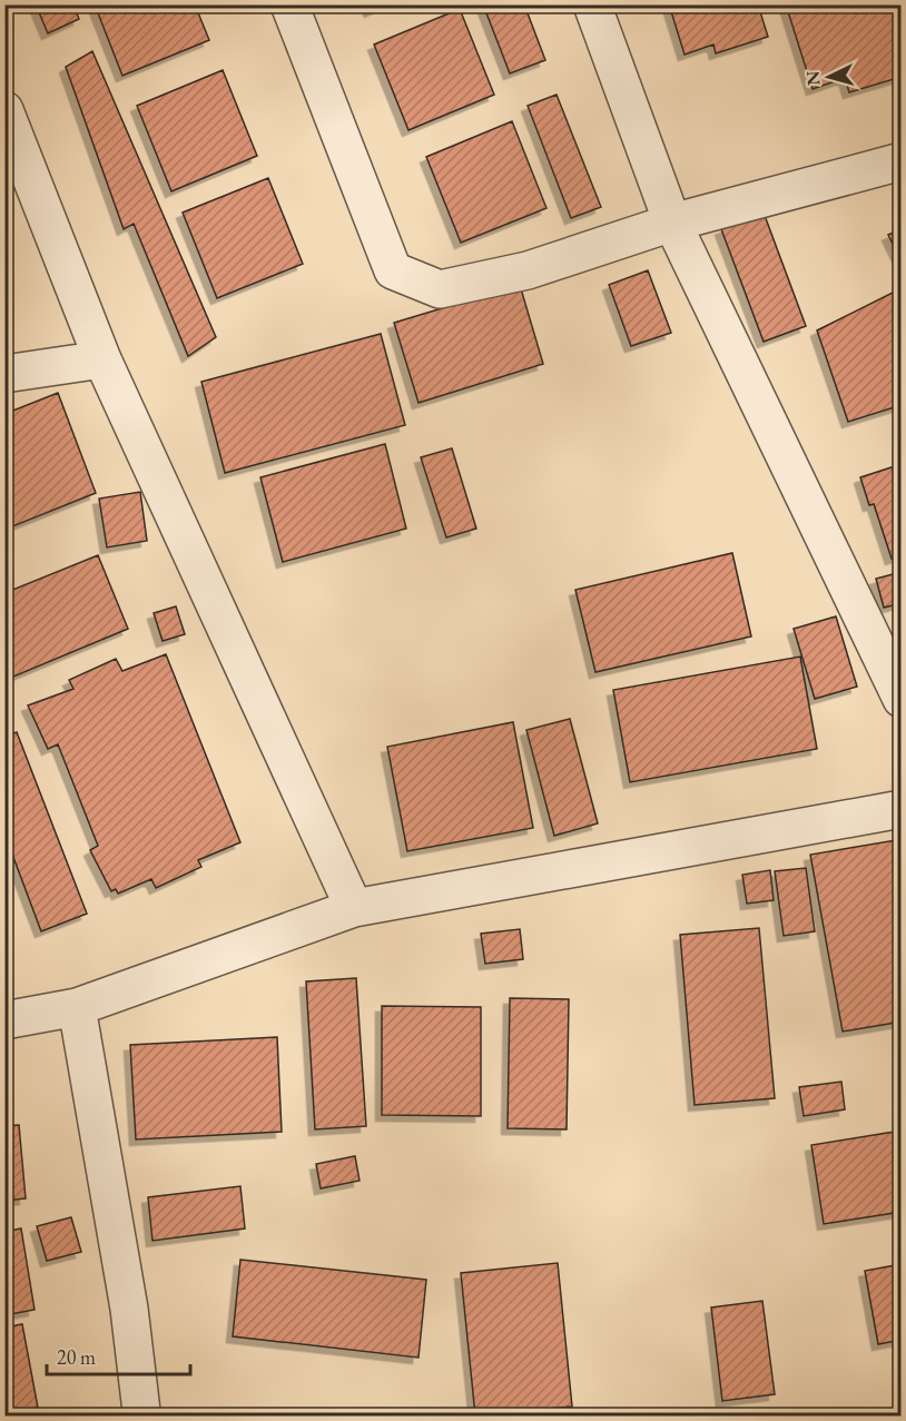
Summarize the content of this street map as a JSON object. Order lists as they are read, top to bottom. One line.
{"scale_bar":"20 m","north":"left"}
